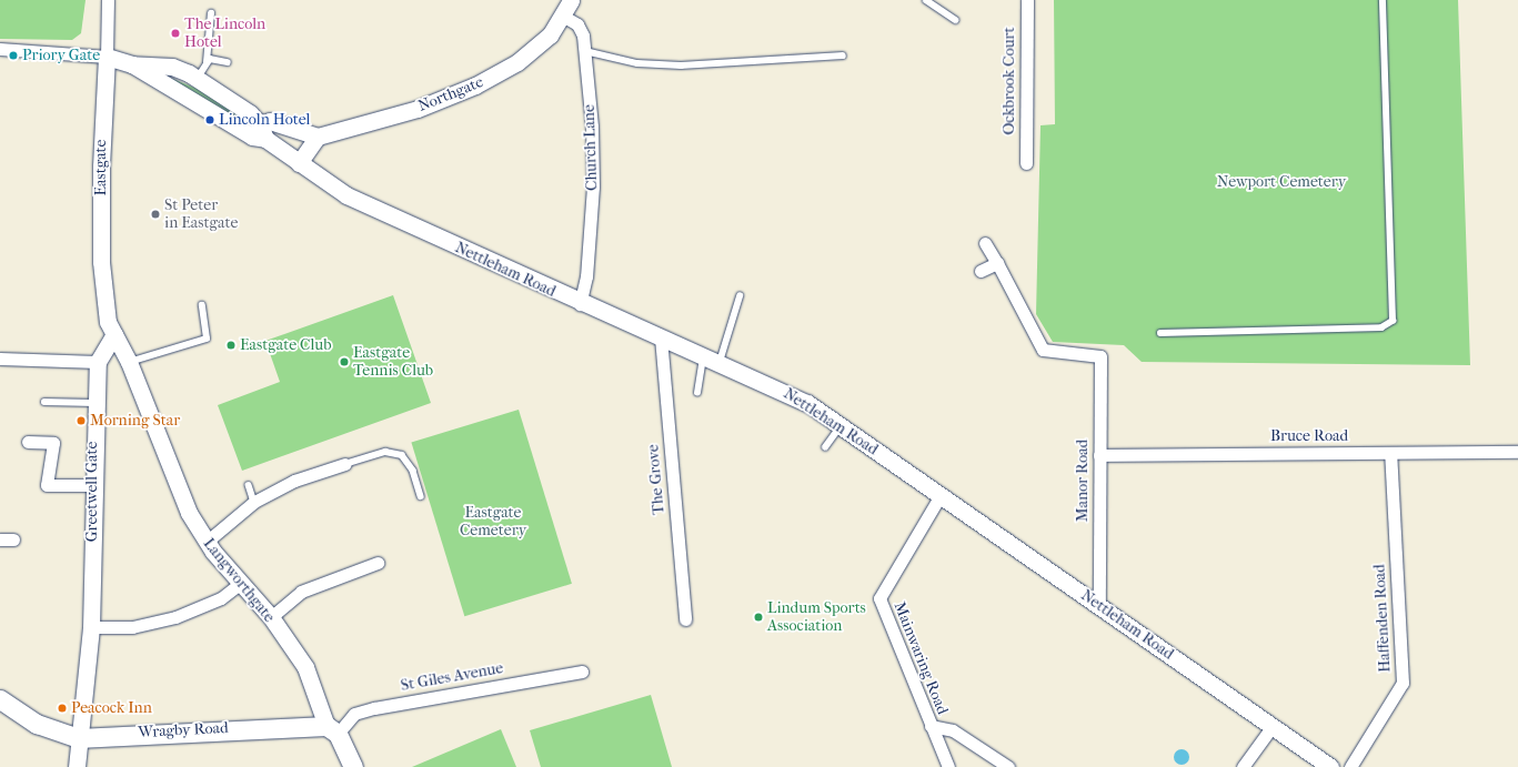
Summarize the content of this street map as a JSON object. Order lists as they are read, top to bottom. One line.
{"streets":{"main road":["Wragby Road"],"street":["Ockbrook Court","Northgate","Church Lane","Eastgate","Nettleham Road","Bruce Road","The Grove","Manor Road","Greetwell Gate","Langworthgate","Haffenden Road","Mainwaring Road","St Giles Avenue"]},"crossings":[["Northgate","Church Lane"],["Church Lane","Nettleham Road"],["Eastgate","Greetwell Gate"],["Eastgate","Langworthgate"],["Nettleham Road","The Grove"],["Nettleham Road","Manor Road"],["Nettleham Road","Mainwaring Road"],["Bruce Road","Manor Road"],["Bruce Road","Haffenden Road"],["Greetwell Gate","Langworthgate"],["Greetwell Gate","Wragby Road"],["Langworthgate","St Giles Avenue"],["Langworthgate","Wragby Road"],["St Giles Avenue","Wragby Road"]],"parks":["Newport Cemetery","Eastgate Cemetery"],"places":["The Lincoln Hotel","Priory Gate","Lincoln Hotel","St Peter in Eastgate","Eastgate Club","Eastgate Tennis Club","Morning Star","Lindum Sports Association","Peacock Inn"]}
